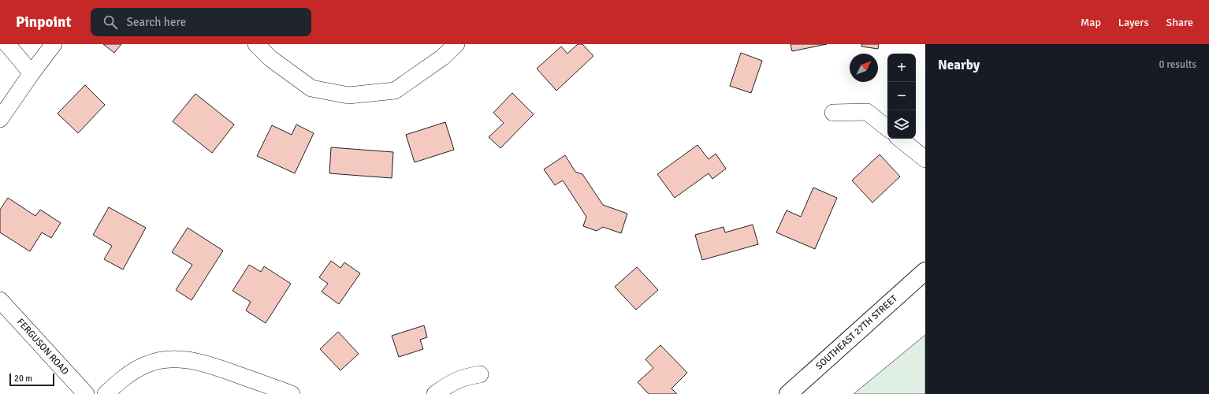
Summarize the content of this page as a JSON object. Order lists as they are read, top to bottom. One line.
{"streets":{"main road":["SOUTHEAST 27TH STREET"],"street":["FERGUSON ROAD"]},"scale_bar":"20 m","north":"top right","page":{"header":"Pinpoint","search":"Search here","nav":["Map","Layers","Share"],"heading":["Nearby","0 results"],"map_buttons":["+","−"],"scale":"20 m"}}
